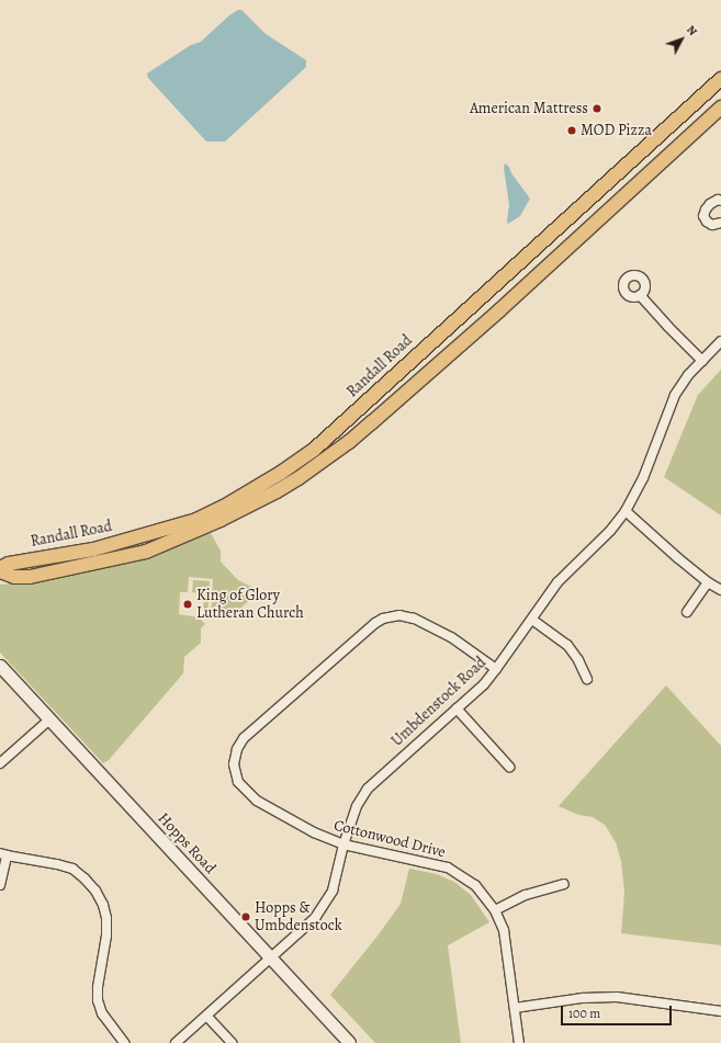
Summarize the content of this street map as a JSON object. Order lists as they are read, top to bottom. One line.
{"streets":{"main road":["Randall Road","Hopps Road"],"street":["Umbdenstock Road","Cottonwood Drive"]},"crossings":[["Umbdenstock Road","Cottonwood Drive"],["Umbdenstock Road","Hopps Road"]],"places":["American Mattress","MOD Pizza","King of Glory Lutheran Church","Hopps & Umbdenstock"],"scale_bar":"100 m","north":"top right"}
